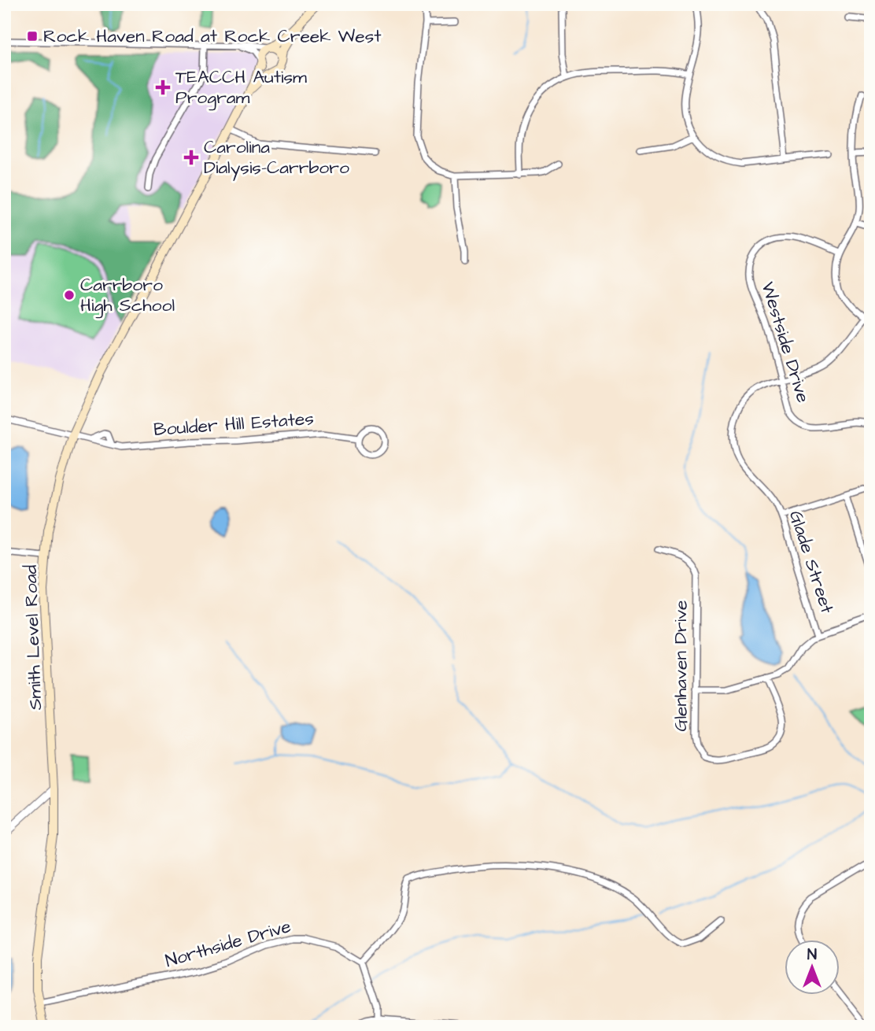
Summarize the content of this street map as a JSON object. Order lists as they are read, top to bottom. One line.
{"streets":{"main road":["Smith Level Road"],"street":["Westside Drive","Boulder Hill Estates","Glade Street","Glenhaven Drive","Northside Drive"]},"crossings":[["Westside Drive","Glade Street"],["Boulder Hill Estates","Smith Level Road"],["Smith Level Road","Northside Drive"]],"places":{"transit":["Rock Haven Road at Rock Creek West"],"health":["TEACCH Autism Program","Carolina Dialysis-Carrboro"],"other":["Carrboro High School"]},"north":"top"}
